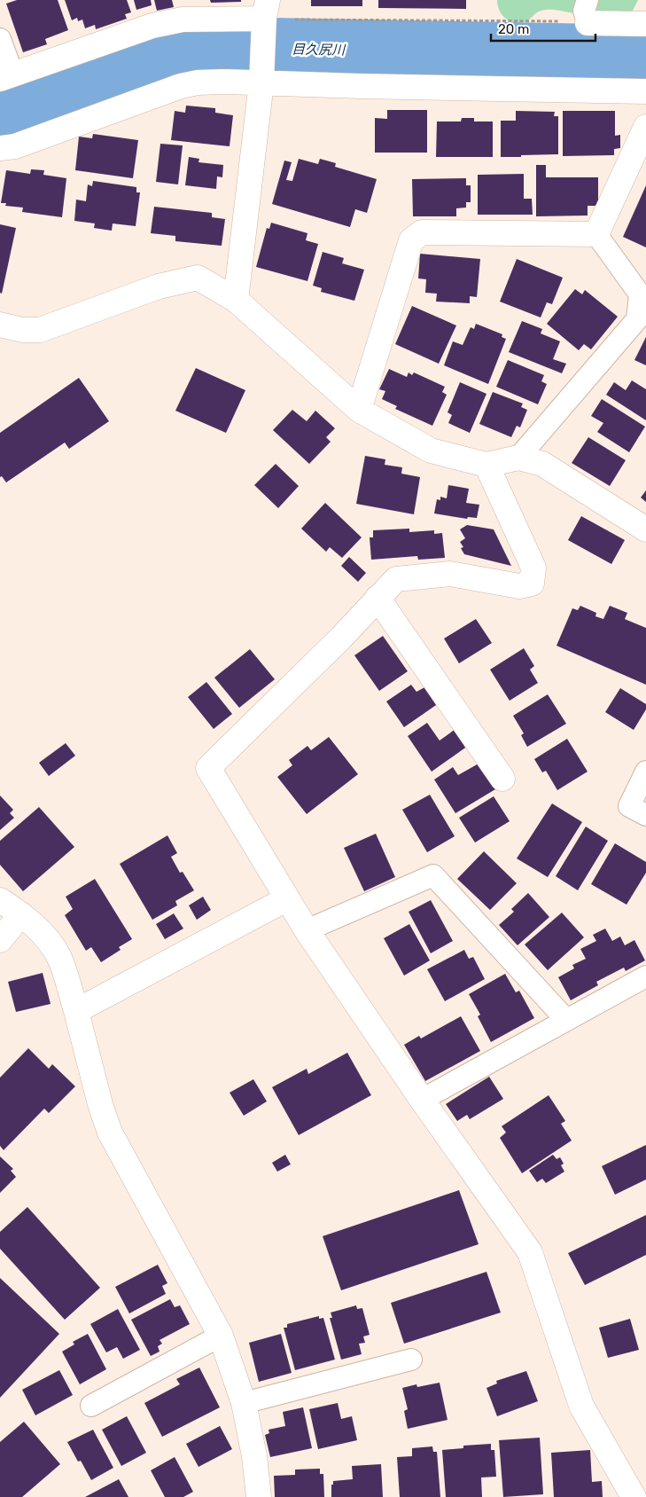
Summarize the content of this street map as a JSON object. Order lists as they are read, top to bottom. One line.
{"water":["目久尻川"],"scale_bar":"20 m"}
